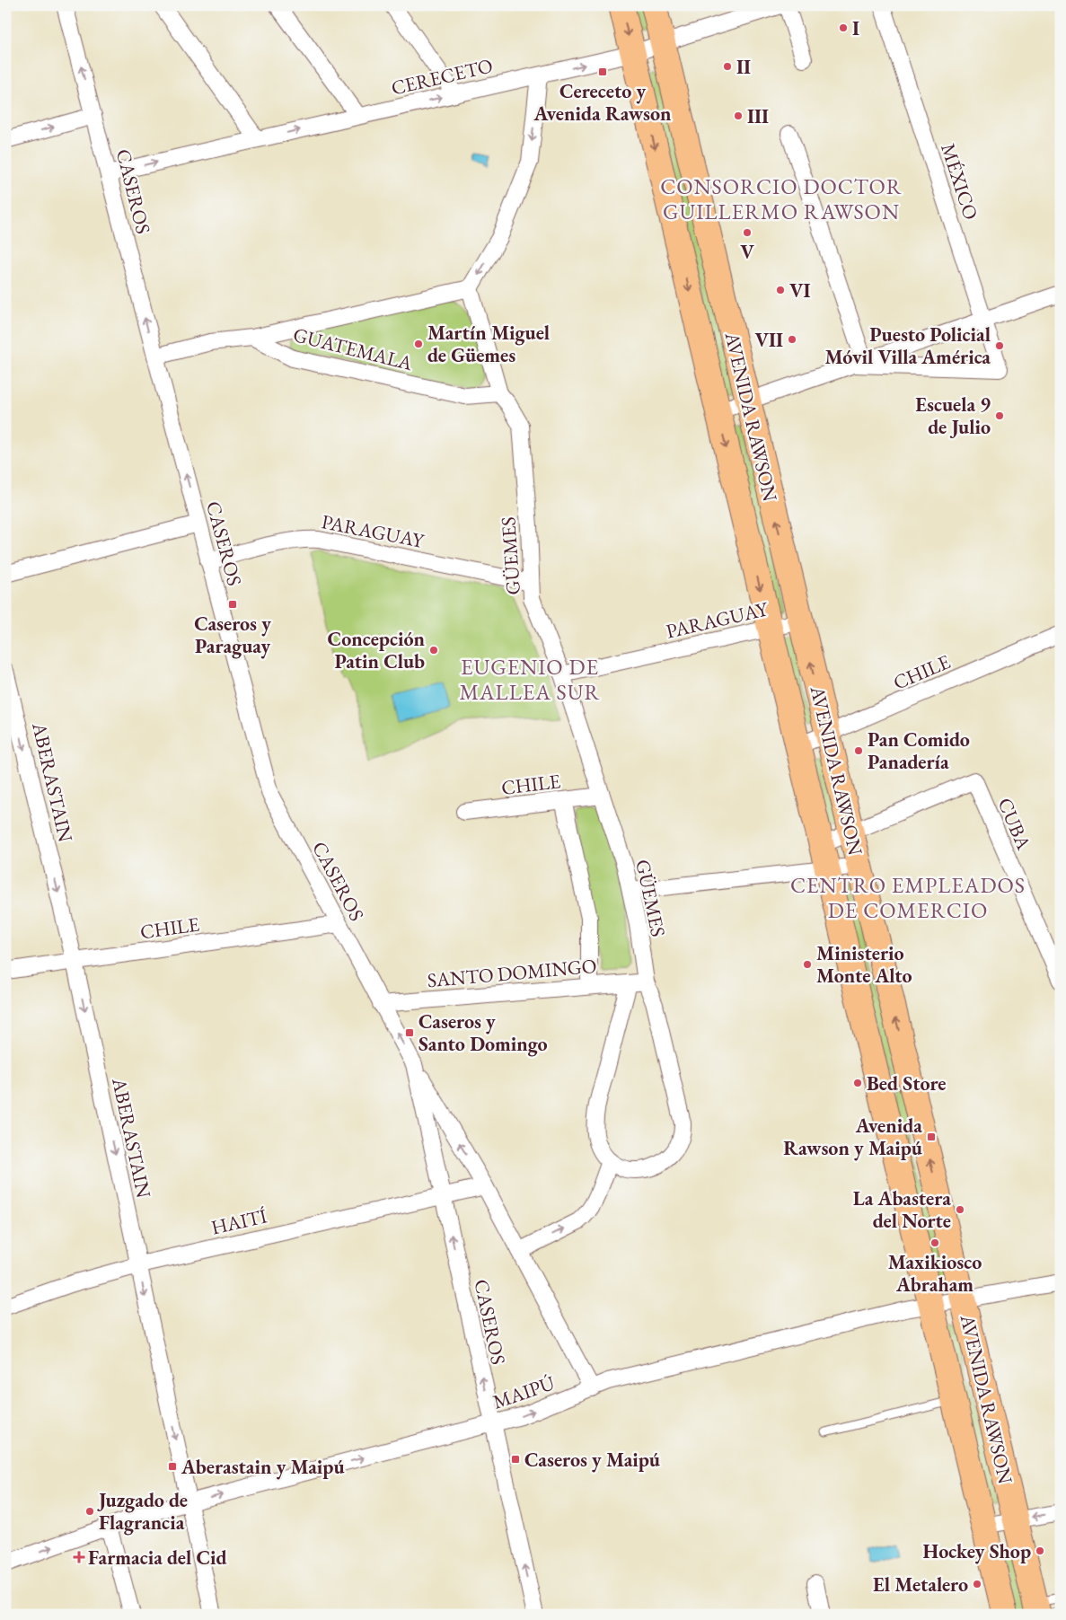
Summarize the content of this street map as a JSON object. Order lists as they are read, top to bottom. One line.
{"streets":{"main road":["AVENIDA RAWSON"],"street":["CERECETO","MÉXICO","CASEROS","GUATEMALA","PARAGUAY","GÜEMES","CHILE","ABERASTAIN","CUBA","SANTO DOMINGO","HAITÍ","MAIPÚ"]},"crossings":[["CERECETO","CASEROS"],["CERECETO","AVENIDA RAWSON"],["CASEROS","GUATEMALA"],["CASEROS","PARAGUAY"],["CASEROS","CHILE"],["CASEROS","SANTO DOMINGO"],["CASEROS","HAITÍ"],["CASEROS","MAIPÚ"],["GUATEMALA","GÜEMES"],["AVENIDA RAWSON","PARAGUAY"],["AVENIDA RAWSON","CHILE"],["AVENIDA RAWSON","CUBA"],["AVENIDA RAWSON","MAIPÚ"],["PARAGUAY","GÜEMES"],["GÜEMES","CHILE"],["GÜEMES","SANTO DOMINGO"],["CHILE","ABERASTAIN"],["ABERASTAIN","HAITÍ"],["ABERASTAIN","MAIPÚ"]],"one_way":["CERECETO","ABERASTAIN","MAIPÚ"],"districts":["CONSORCIO DOCTOR GUILLERMO RAWSON","EUGENIO DE MALLEA SUR","CENTRO EMPLEADOS DE COMERCIO"],"places":{"other":["I","II","III","V","VI","VII","Martín Miguel de Güemes","Puesto Policial Móvil Villa América","Escuela 9 de Julio","Concepción Patin Club","Pan Comido Panadería","Ministerio Monte Alto","Bed Store","La Abastera del Norte","Maxikiosco Abraham","Juzgado de Flagrancia","Hockey Shop","El Metalero"],"transit":["Cereceto y Avenida Rawson","Caseros y Paraguay","Caseros y Santo Domingo","Avenida Rawson y Maipú","Caseros y Maipú","Aberastain y Maipú"],"health":["Farmacia del Cid"]}}
